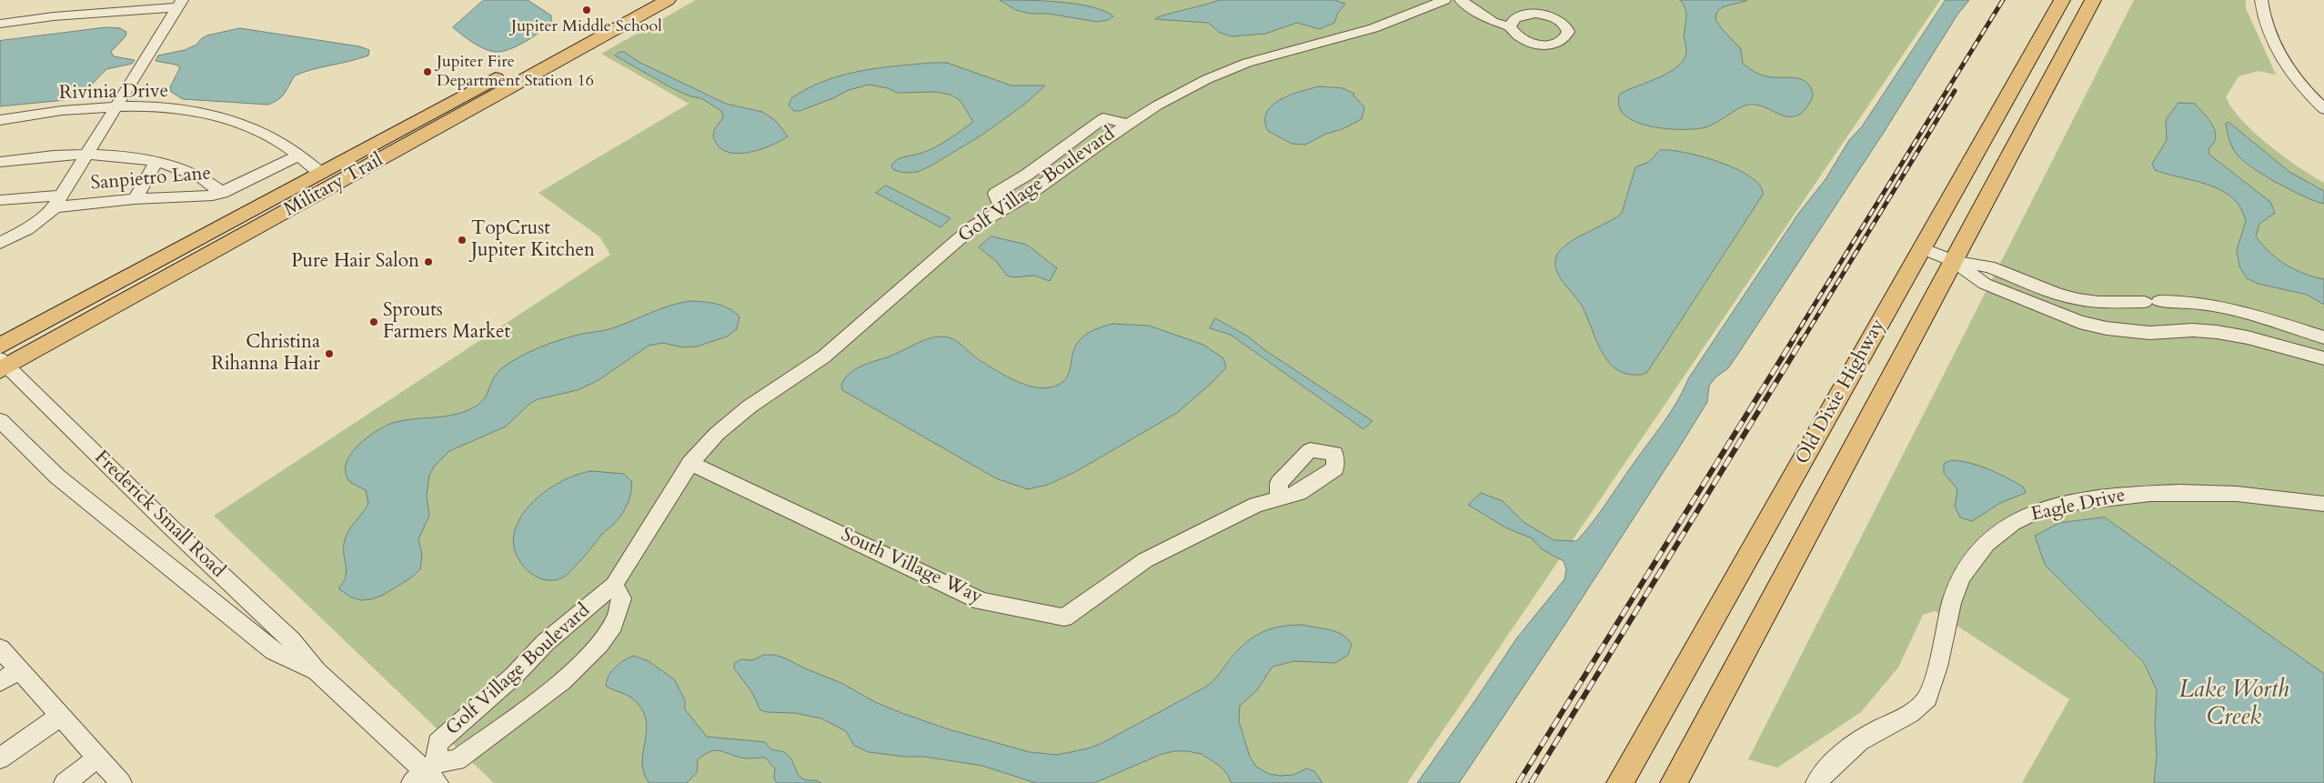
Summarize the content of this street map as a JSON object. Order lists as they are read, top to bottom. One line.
{"streets":{"main road":["Military Trail","Old Dixie Highway"],"street":["Rivinia Drive","Sanpietro Lane","Golf Village Boulevard","Eagle Drive","Frederick Small Road","South Village Way"]},"crossings":[["Rivinia Drive","Sanpietro Lane"],["Rivinia Drive","Military Trail"],["Military Trail","Frederick Small Road"],["Golf Village Boulevard","Frederick Small Road"],["Golf Village Boulevard","South Village Way"]],"water":["Lake Worth Creek"],"places":["Jupiter Middle School","Jupiter Fire Department Station 16","TopCrust Jupiter Kitchen","Pure Hair Salon","Sprouts Farmers Market","Christina Rihanna Hair"]}
